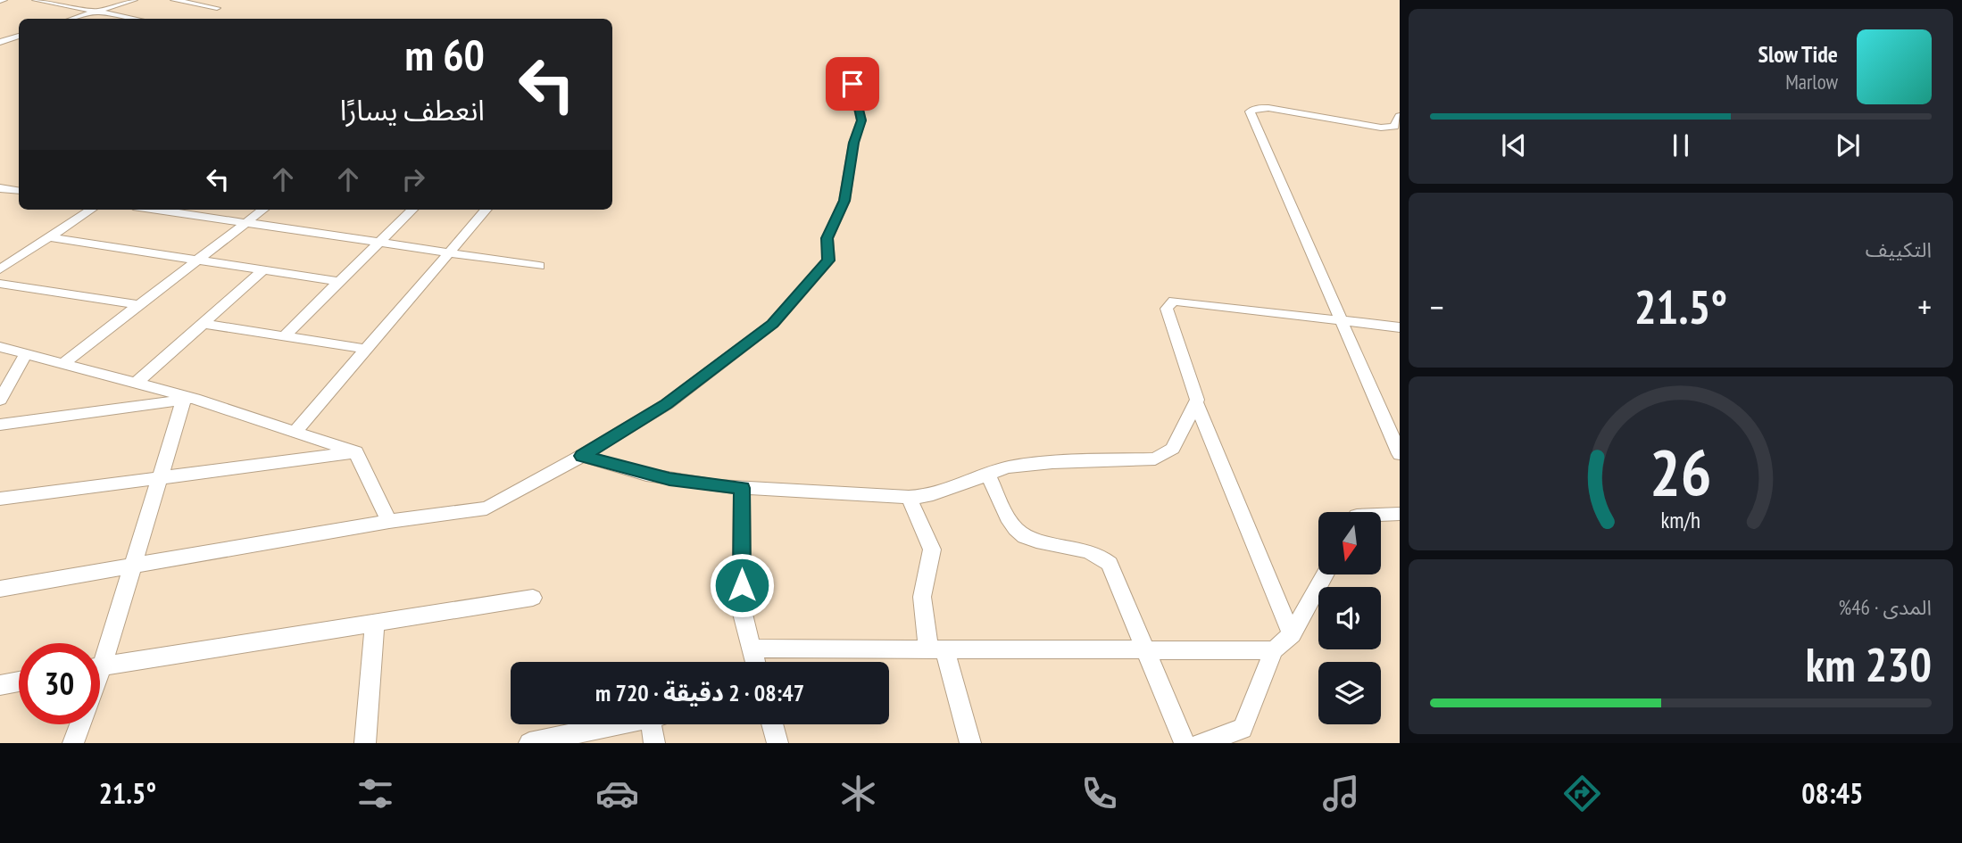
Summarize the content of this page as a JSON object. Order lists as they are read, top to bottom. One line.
{"north":"bottom","page":{"turn":["60 m","انعطف يسارًا"],"song":["Slow Tide","Marlow"],"tile":["التكييف",["المدى · 46%","230 km"]],"heat":["−","21.5°","+"],"limit":"30","trip":"08:47 · 2 دقيقة · 720 m","tabs":["08:45","21.5°"],"gauge":["26","km/h"]}}
